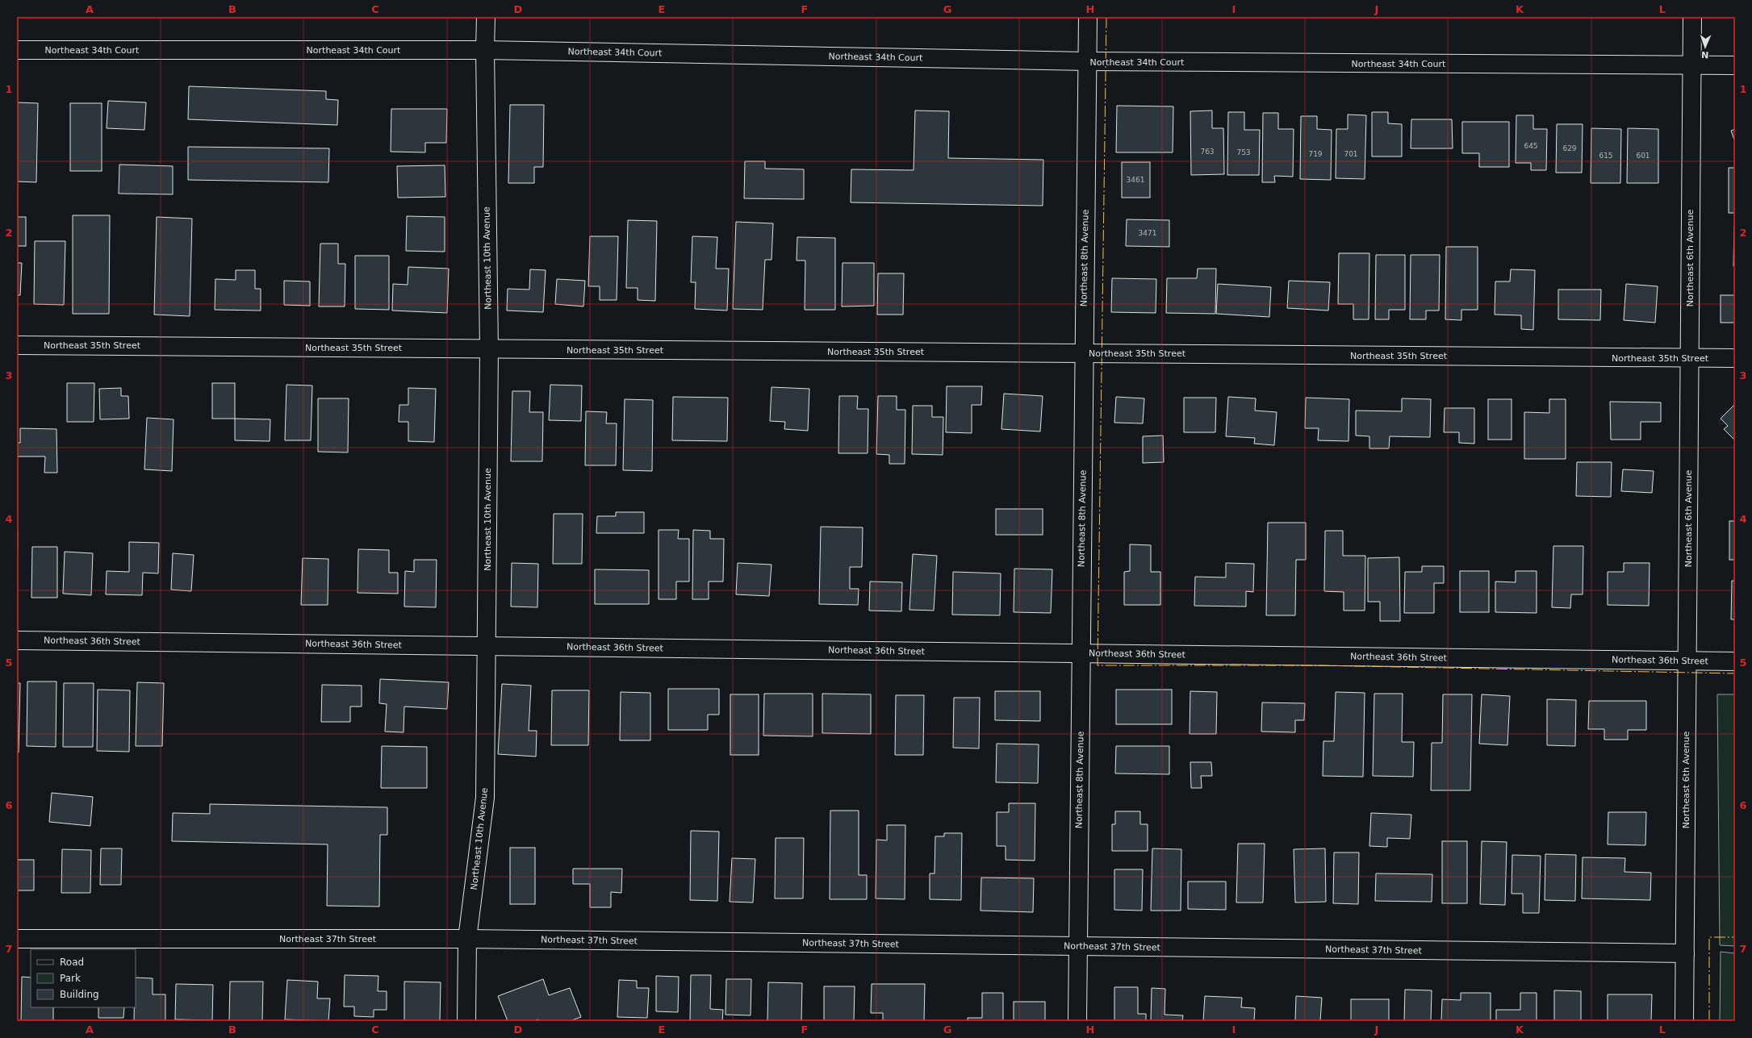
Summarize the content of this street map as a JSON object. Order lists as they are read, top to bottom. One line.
{"streets":{"street":["Northeast 34th Court","Northeast 10th Avenue","Northeast 8th Avenue","Northeast 6th Avenue","Northeast 35th Street","Northeast 36th Street","Northeast 37th Street"]},"crossings":[["Northeast 34th Court","Northeast 10th Avenue"],["Northeast 34th Court","Northeast 8th Avenue"],["Northeast 34th Court","Northeast 6th Avenue"],["Northeast 10th Avenue","Northeast 35th Street"],["Northeast 10th Avenue","Northeast 36th Street"],["Northeast 10th Avenue","Northeast 37th Street"],["Northeast 8th Avenue","Northeast 35th Street"],["Northeast 8th Avenue","Northeast 36th Street"],["Northeast 8th Avenue","Northeast 37th Street"],["Northeast 6th Avenue","Northeast 35th Street"],["Northeast 6th Avenue","Northeast 36th Street"],["Northeast 6th Avenue","Northeast 37th Street"]],"house_numbers":["645","629","763","753","719","701","615","601","3461","3471"],"legend":["Road","Park","Building"],"north":"bottom","grid":{"columns":["A","B","C","D","E","F","G","H","I","J","K","L"],"rows":["1","2","3","4","5","6","7"]}}
